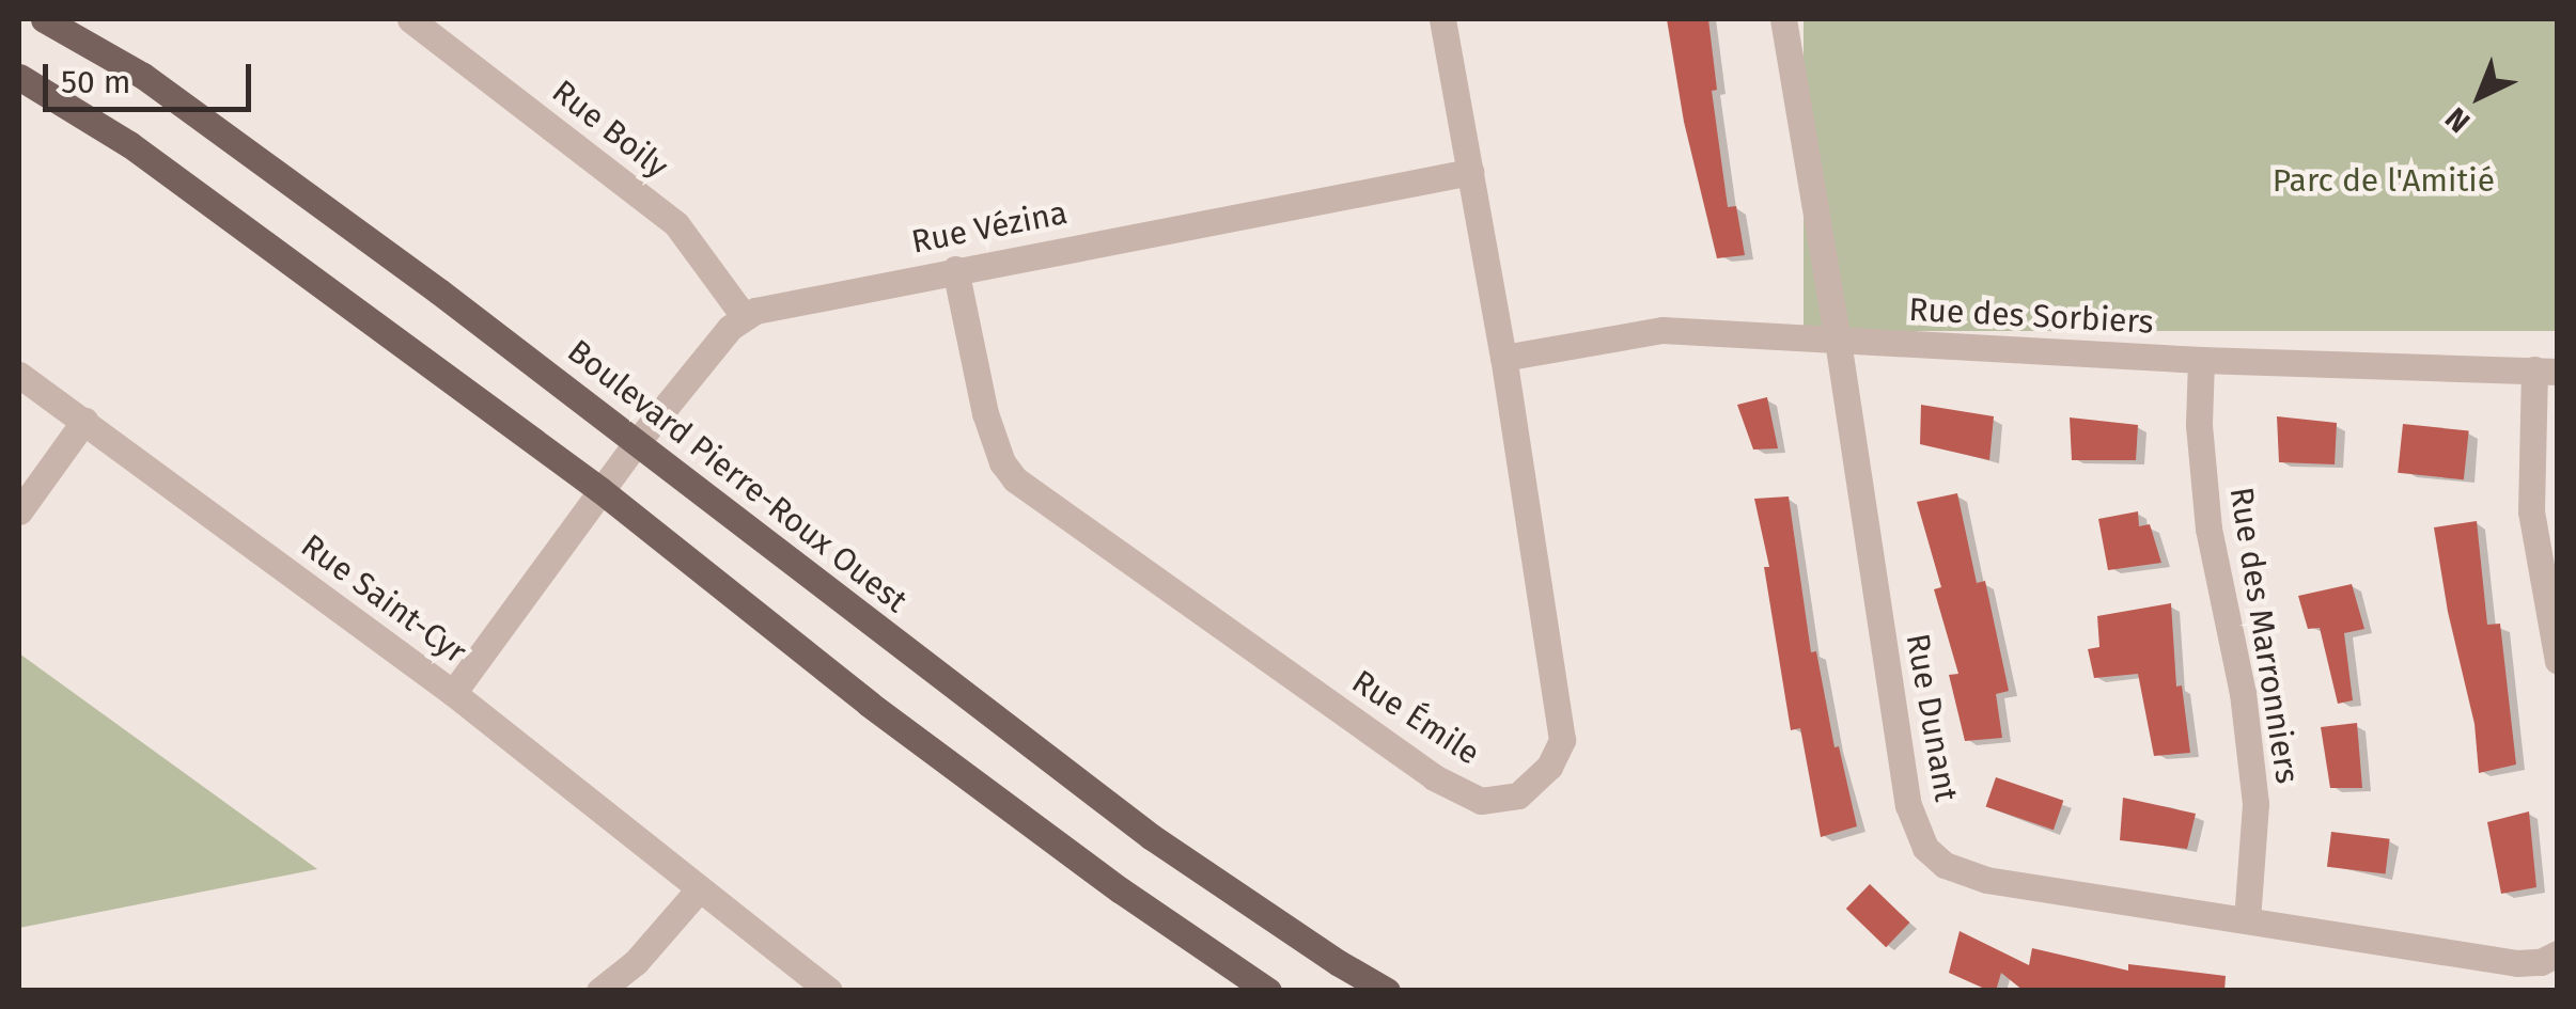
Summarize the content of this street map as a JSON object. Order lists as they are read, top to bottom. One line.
{"streets":{"main road":["Boulevard Pierre-Roux Ouest"],"street":["Rue Boily","Rue Vézina","Rue des Sorbiers","Rue Saint-Cyr","Rue des Marronniers","Rue Émile","Rue Dunant"]},"crossings":[["Rue Boily","Rue Vézina"],["Rue Vézina","Boulevard Pierre-Roux Ouest"],["Rue Vézina","Rue Saint-Cyr"],["Rue Vézina","Rue Émile"],["Rue des Sorbiers","Rue des Marronniers"],["Rue des Sorbiers","Rue Émile"],["Rue des Sorbiers","Rue Dunant"],["Rue des Marronniers","Rue Dunant"]],"parks":["Parc de l'Amitié"],"scale_bar":"50 m","north":"bottom left"}
